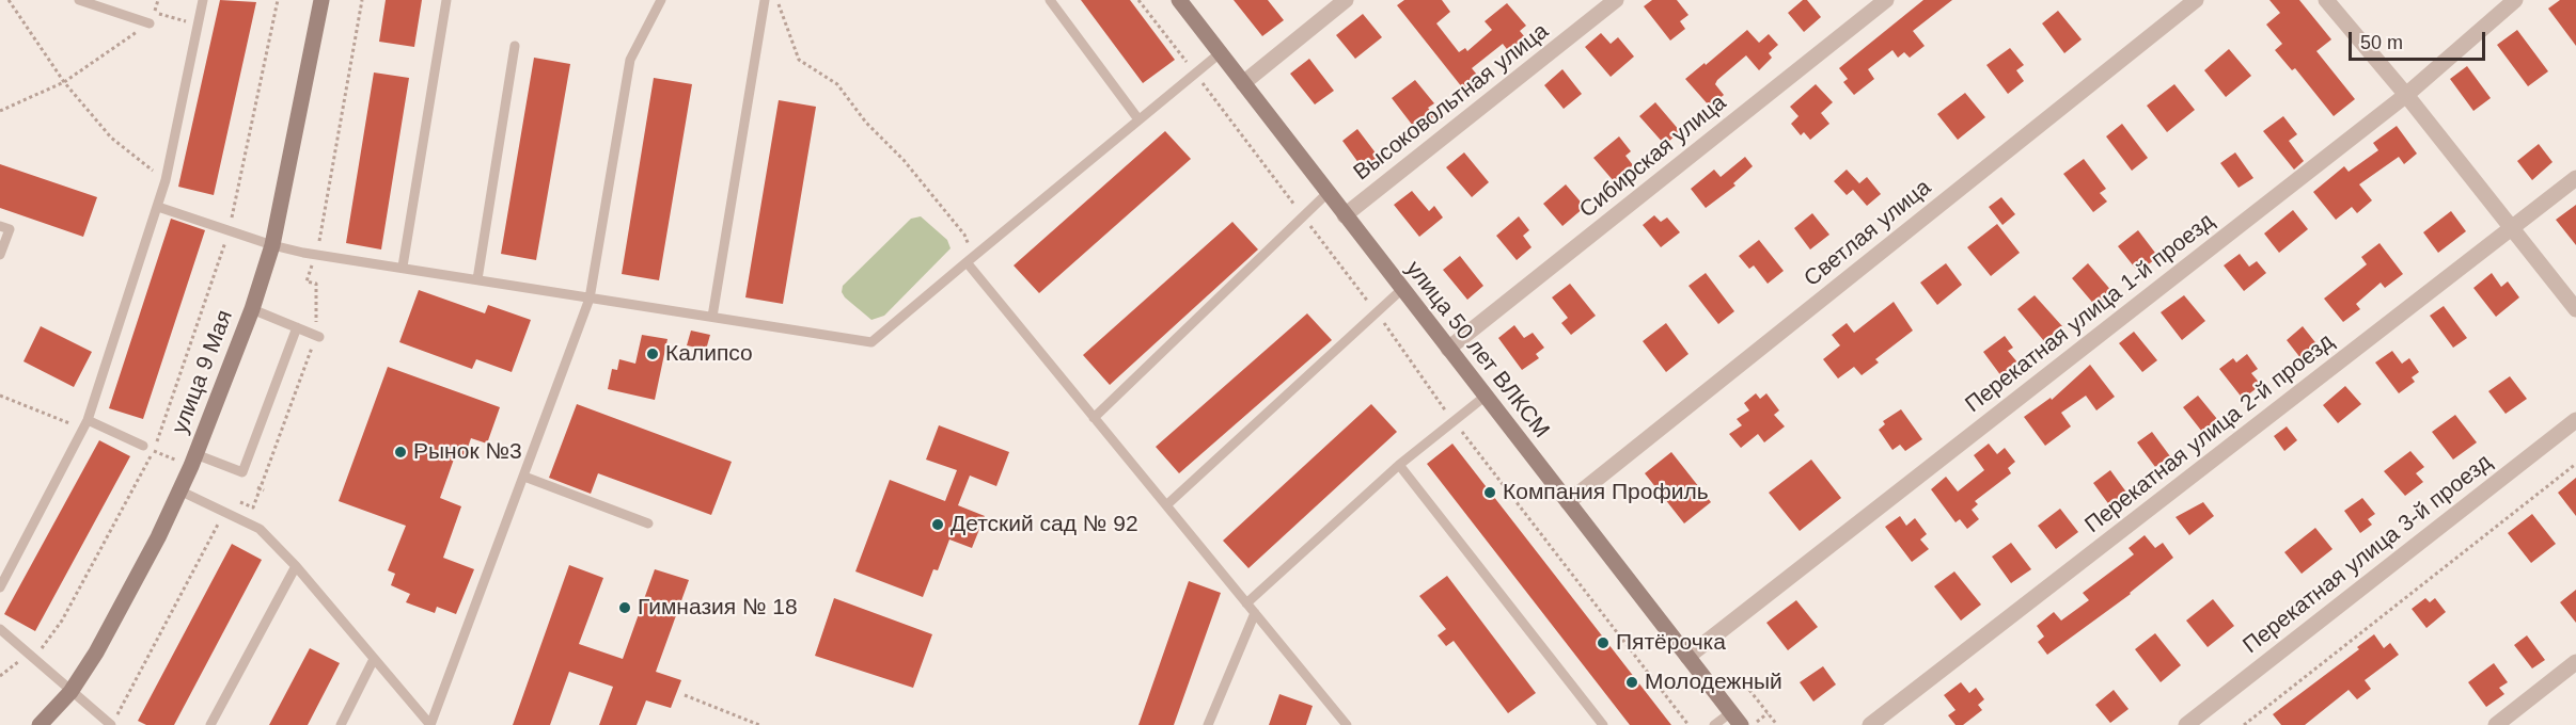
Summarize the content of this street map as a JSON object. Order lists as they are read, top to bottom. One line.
{"streets":{"main road":["улица 50 лет ВЛКСМ","улица 9 Мая"],"street":["Высоковольтная улица","Сибирская улица","Светлая улица","Перекатная улица 1-й проезд","Перекатная улица 2-й проезд","Перекатная улица 3-й проезд"]},"crossings":[["Высоковольтная улица","улица 50 лет ВЛКСМ"],["Сибирская улица","улица 50 лет ВЛКСМ"],["Светлая улица","улица 50 лет ВЛКСМ"],["Перекатная улица 1-й проезд","улица 50 лет ВЛКСМ"]],"places":["Калипсо","Рынок №3","Компания Профиль","Детский сад № 92","Гимназия № 18","Пятёрочка","Молодежный"],"scale_bar":"50 m"}
